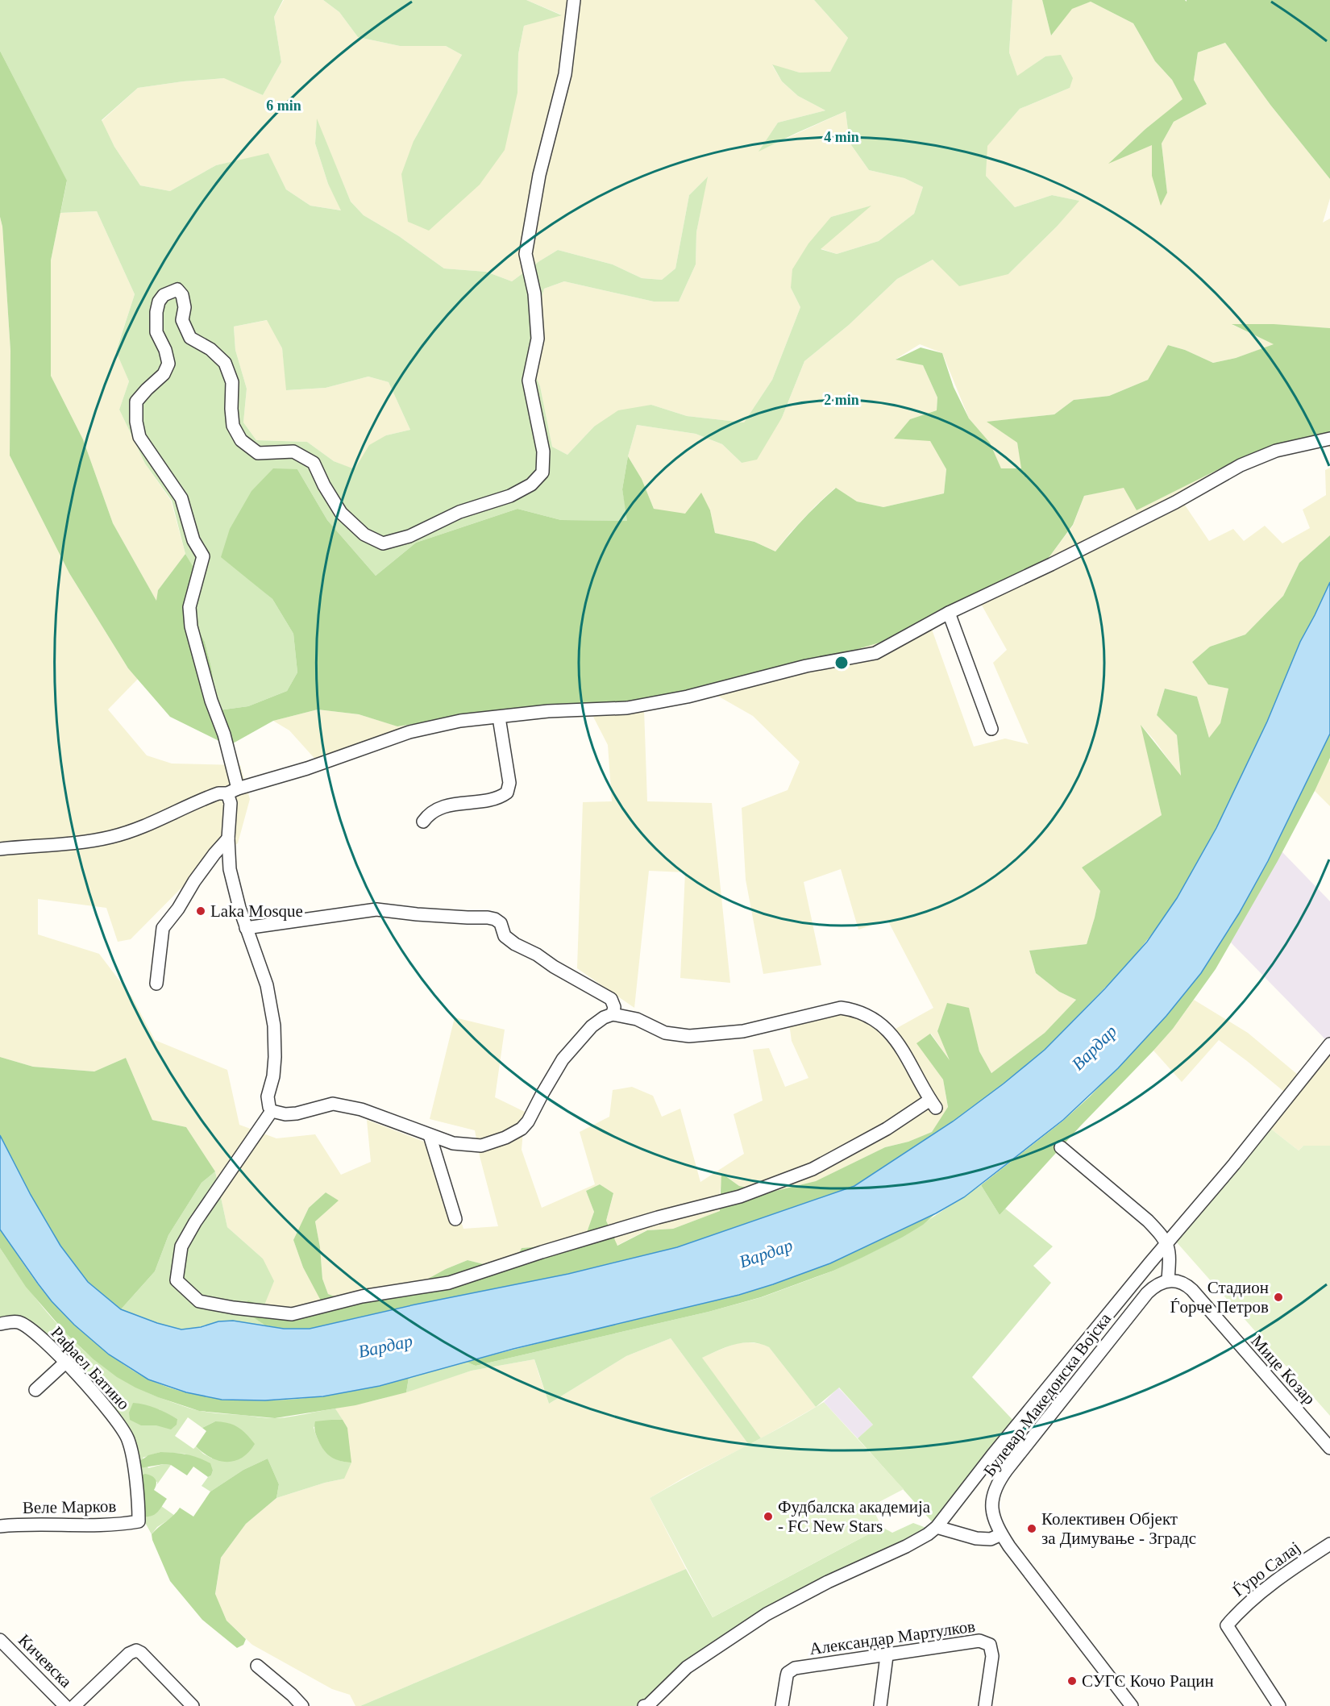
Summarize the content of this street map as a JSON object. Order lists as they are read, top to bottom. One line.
{"streets":{"street":["Рафаел Батино","Мице Козар","Булевар Македонска Војска","Веле Марков","Ѓуро Салај","Александар Мартулков","Кичевска"]},"crossings":[["Рафаел Батино","Веле Марков"],["Мице Козар","Булевар Македонска Војска"]],"water":["Вардар"],"places":["Laka Mosque","Стадион Ѓорче Петров","Фудбалска академија - FC New Stars","Колективен Објект за Димување - Зградс","СУГС Кочо Рацин"],"rings":["6 min","4 min","2 min"]}
